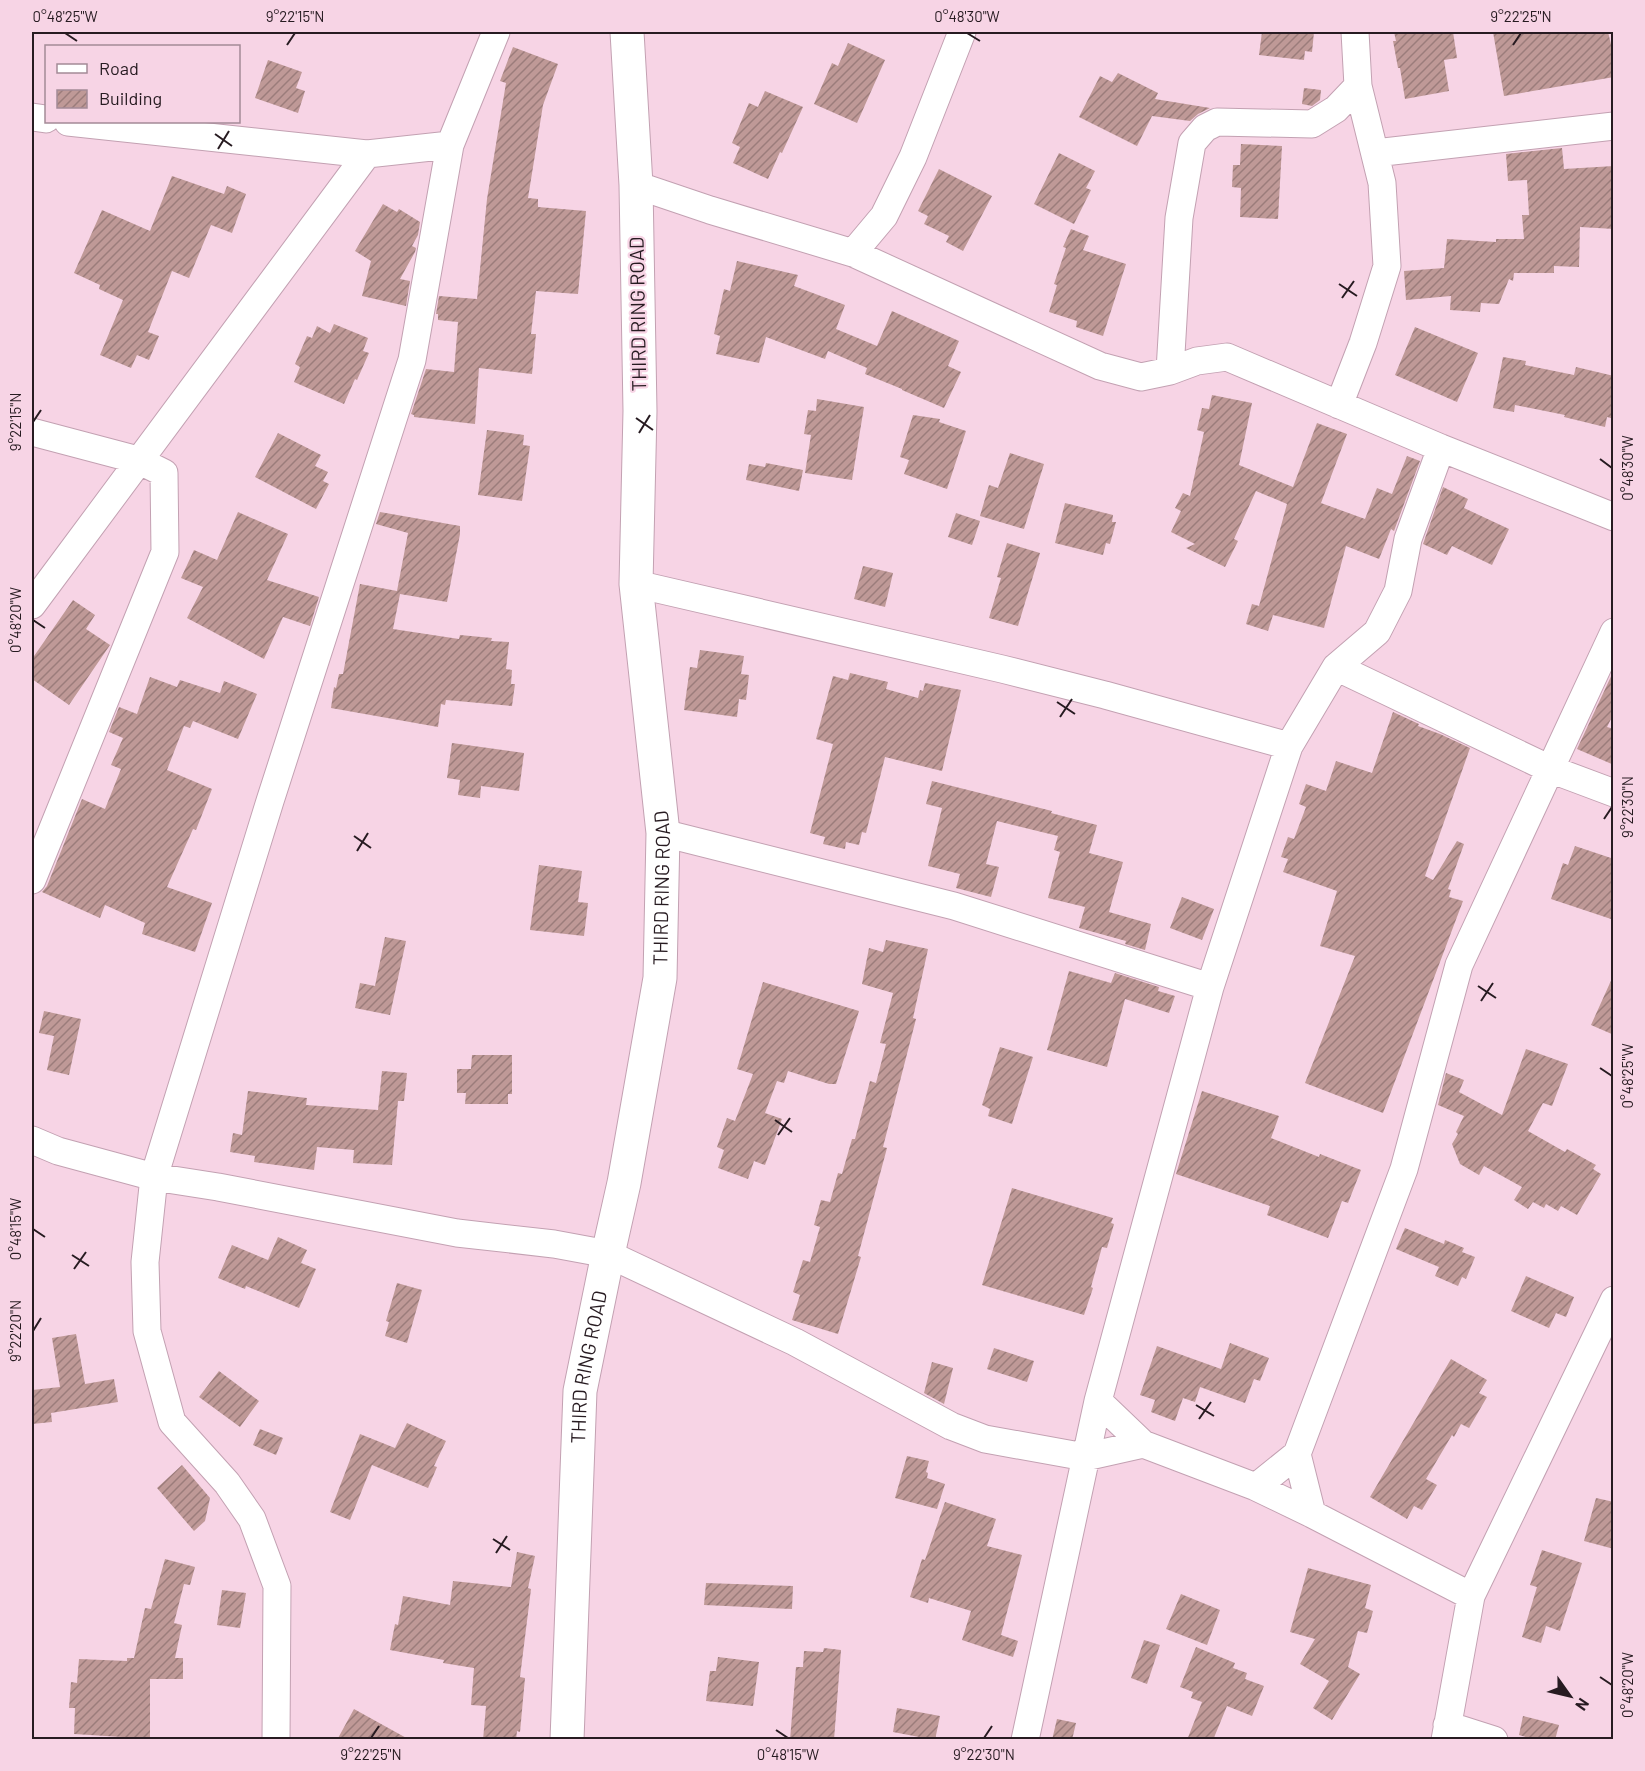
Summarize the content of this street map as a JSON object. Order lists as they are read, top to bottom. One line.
{"streets":{"street":["THIRD RING ROAD"]},"legend":["Road","Building"],"north":"bottom right","coordinates":["0°48'25\"W","9°22'15\"N","0°48'30\"W","9°22'25\"N","0°48'20\"W","9°22'30\"N","0°48'15\"W","9°22'20\"N"]}
